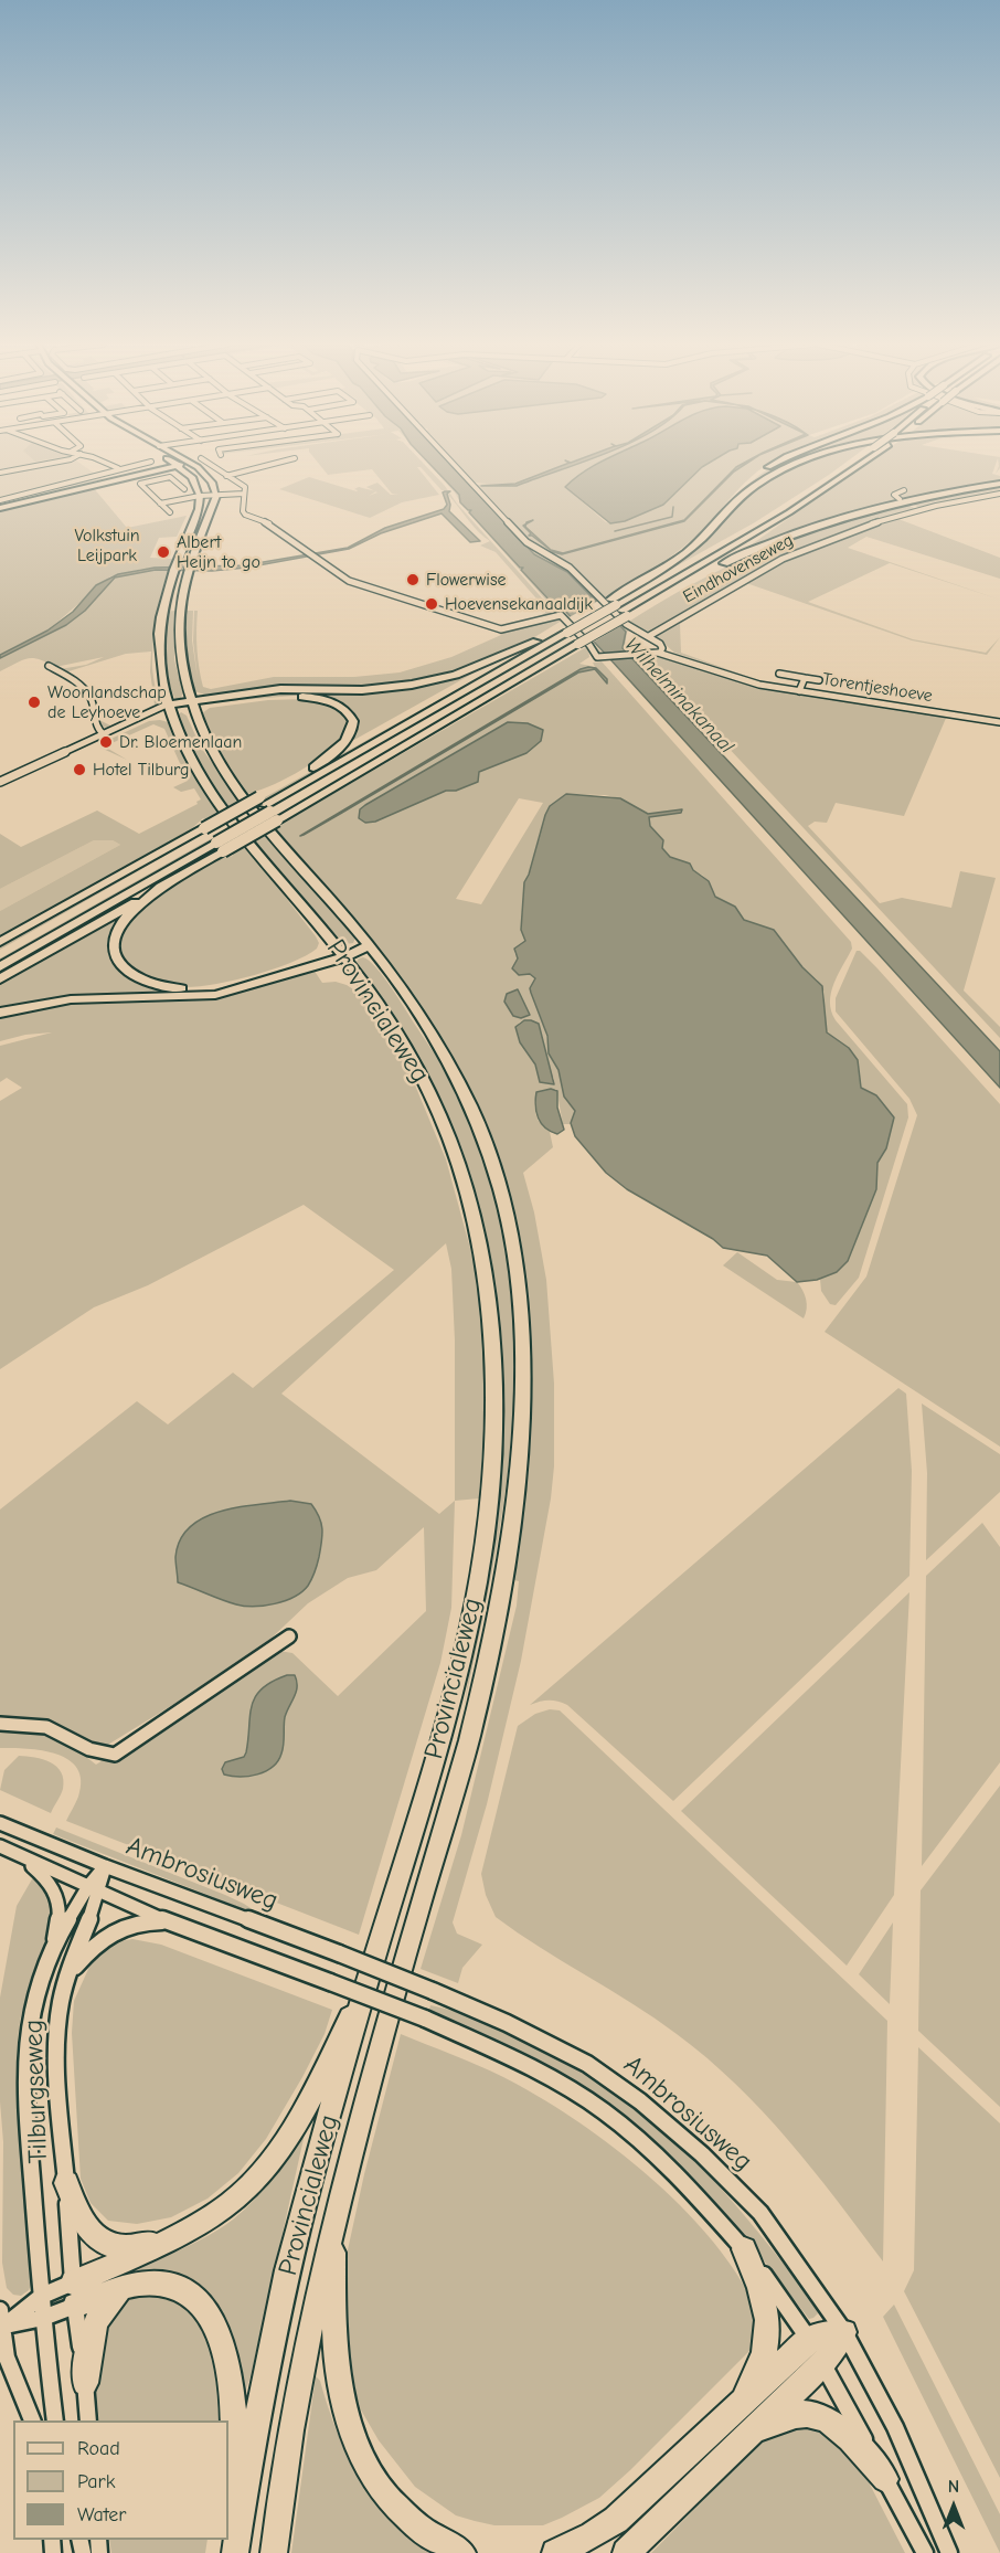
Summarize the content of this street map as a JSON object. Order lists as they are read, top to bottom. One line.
{"streets":{"highway":["Provincialeweg"],"street":["Eindhovenseweg","Torentjeshoeve","Ambrosiusweg","Tilburgseweg"]},"crossings":[["Ambrosiusweg","Tilburgseweg"]],"water":["Wilhelminakanaal"],"parks":["Volkstuin Leijpark"],"places":["Albert Heijn to go","Flowerwise","Hoevensekanaaldijk","Woonlandschap de Leyhoeve","Dr. Bloemenlaan","Hotel Tilburg"],"legend":["Road","Park","Water"],"north":"top"}
